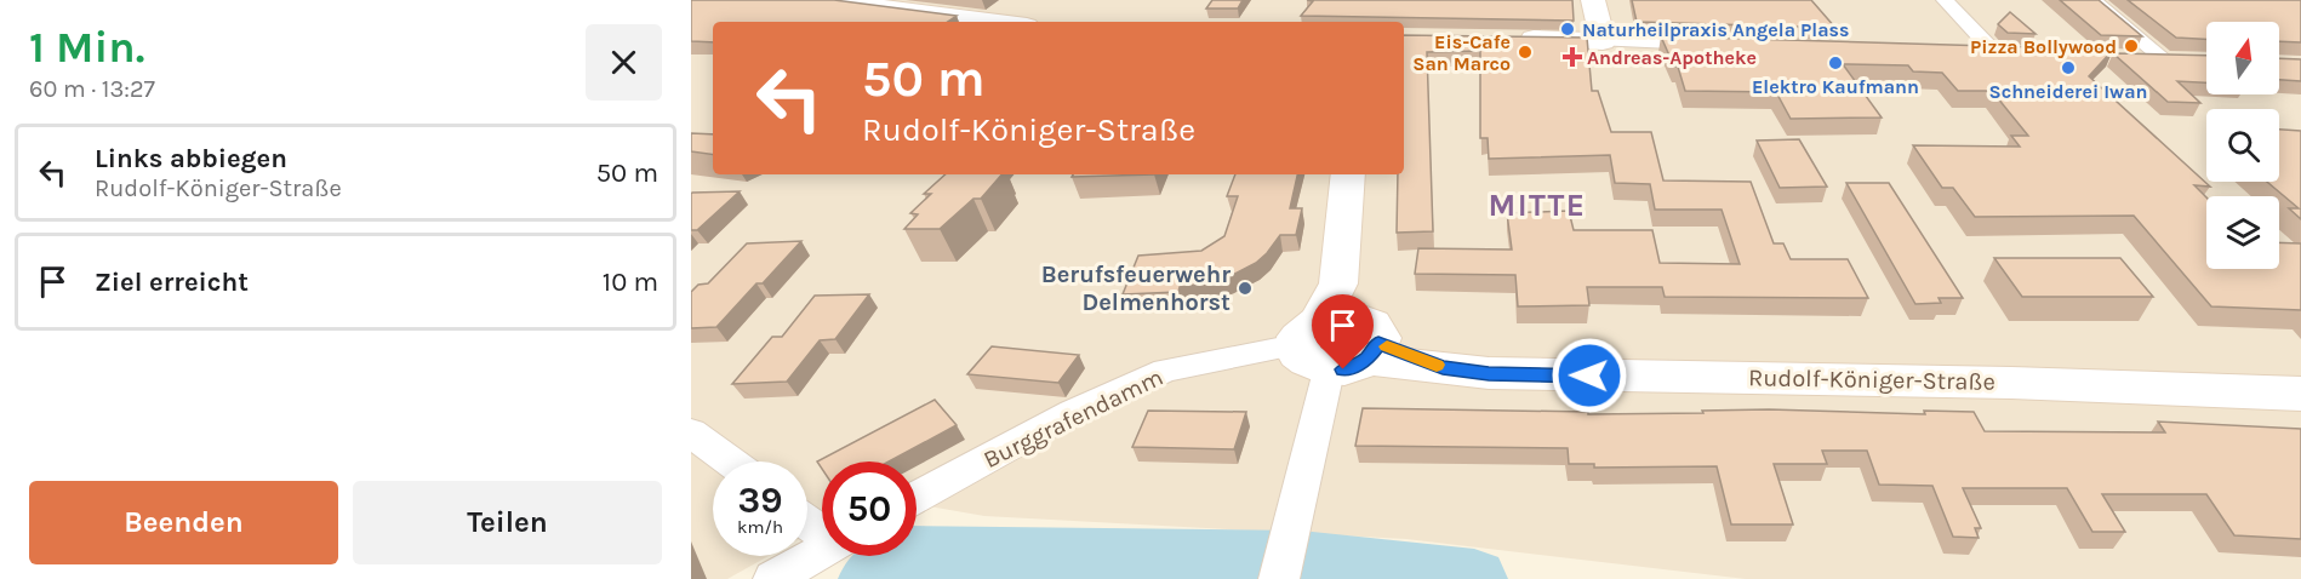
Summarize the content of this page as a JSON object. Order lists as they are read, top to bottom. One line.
{"streets":{"main road":["Rudolf-Königer-Straße"],"street":["Burggrafendamm"]},"crossings":[["Rudolf-Königer-Straße","Burggrafendamm"]],"districts":["MITTE"],"places":{"other":["Naturheilpraxis Angela Plass","Pizza Bollywood","Eis-Cafe San Marco","Elektro Kaufmann","Schneiderei Iwan","Berufsfeuerwehr Delmenhorst"],"health":["Andreas-Apotheke"]},"north":"top","page":{"heading":["1 Min.","60 m · 13:27"],"turn":["50 m","Rudolf-Königer-Straße"],"list":[{"name":"Links abbiegen","note":"Rudolf-Königer-Straße","value":"50 m"},{"name":"Ziel erreicht","value":"10 m"}],"speed":"39 km/h","limit":"50","buttons":["Beenden","Teilen"]}}
